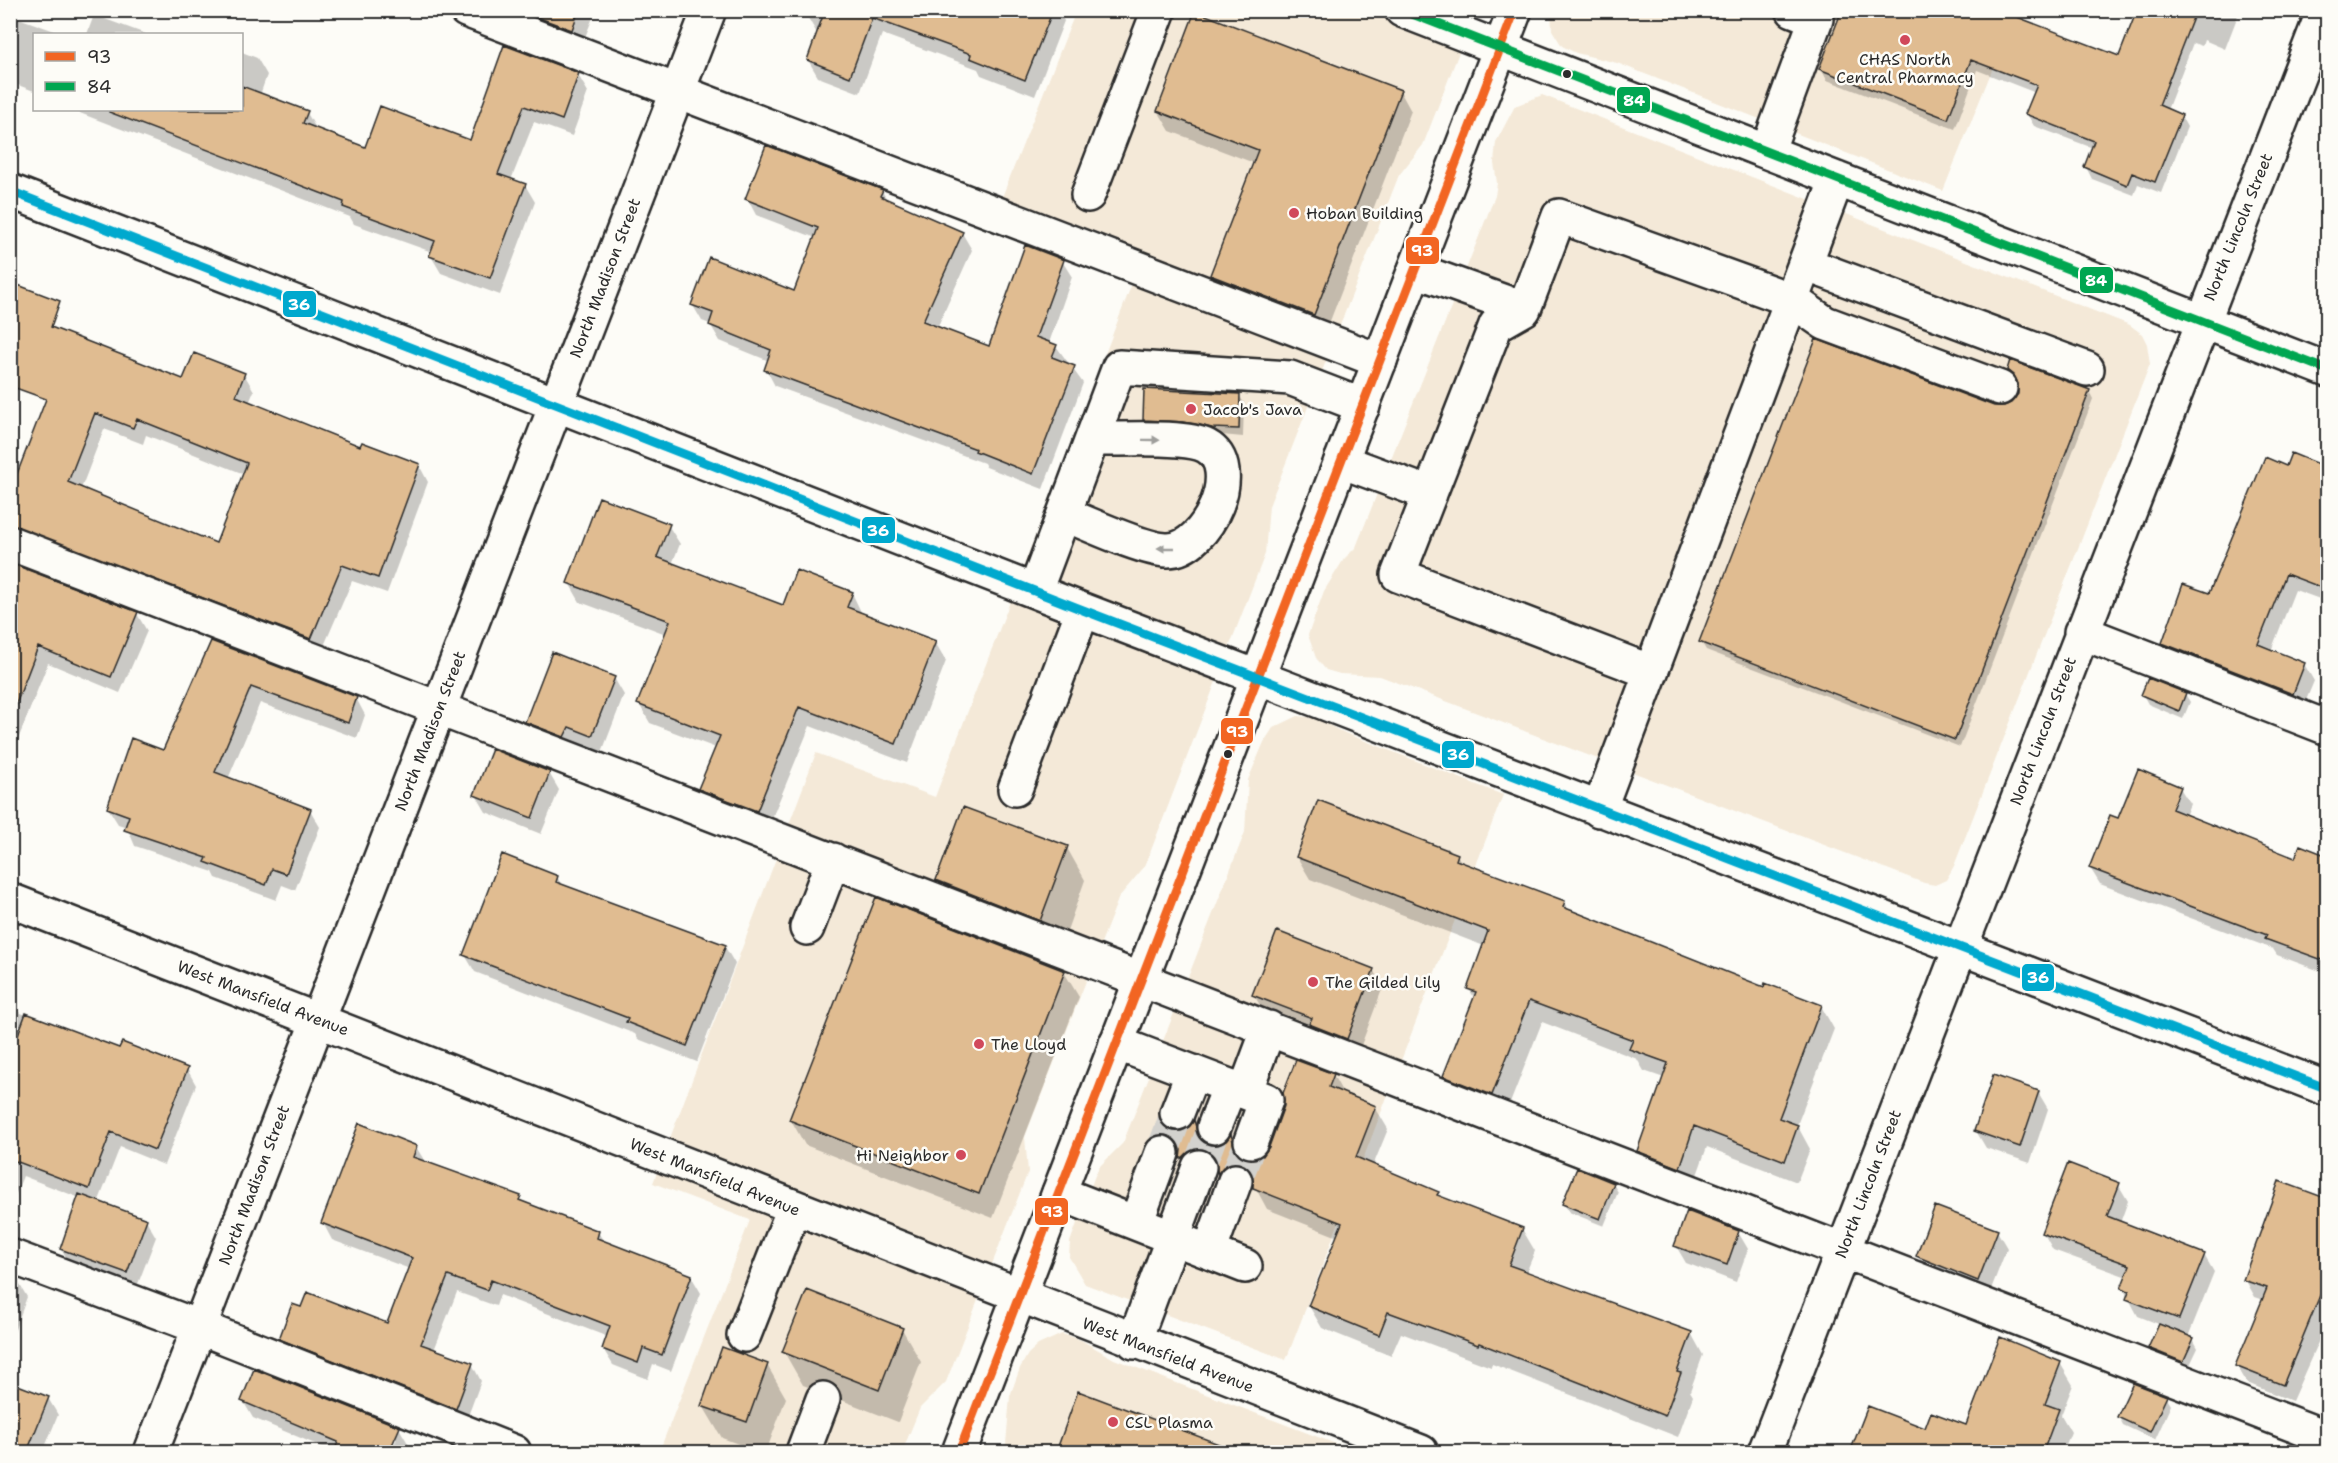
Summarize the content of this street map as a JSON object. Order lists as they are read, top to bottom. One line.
{"streets":{"street":["North Lincoln Street","North Madison Street","West Mansfield Avenue"]},"crossings":[["North Madison Street","West Mansfield Avenue"]],"places":["CHAS North Central Pharmacy","Hoban Building","Jacob's Java","The Gilded Lily","The Lloyd","Hi Neighbor","CSL Plasma"],"lines":["transit line 93","transit line 84","transit line 36"],"legend":["93","84"]}
